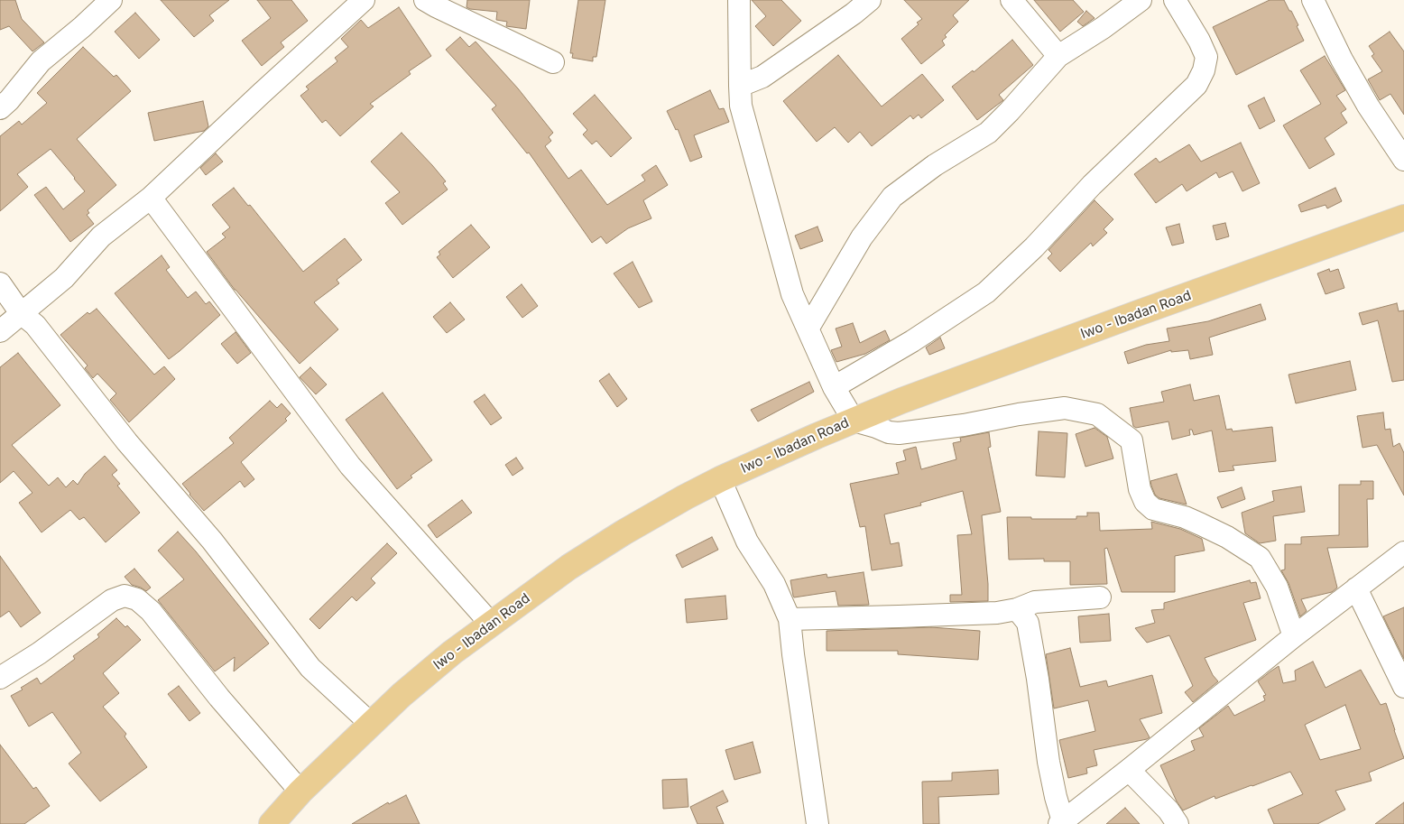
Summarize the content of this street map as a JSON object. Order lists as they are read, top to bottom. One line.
{"streets":{"main road":["Iwo - Ibadan Road"]}}
